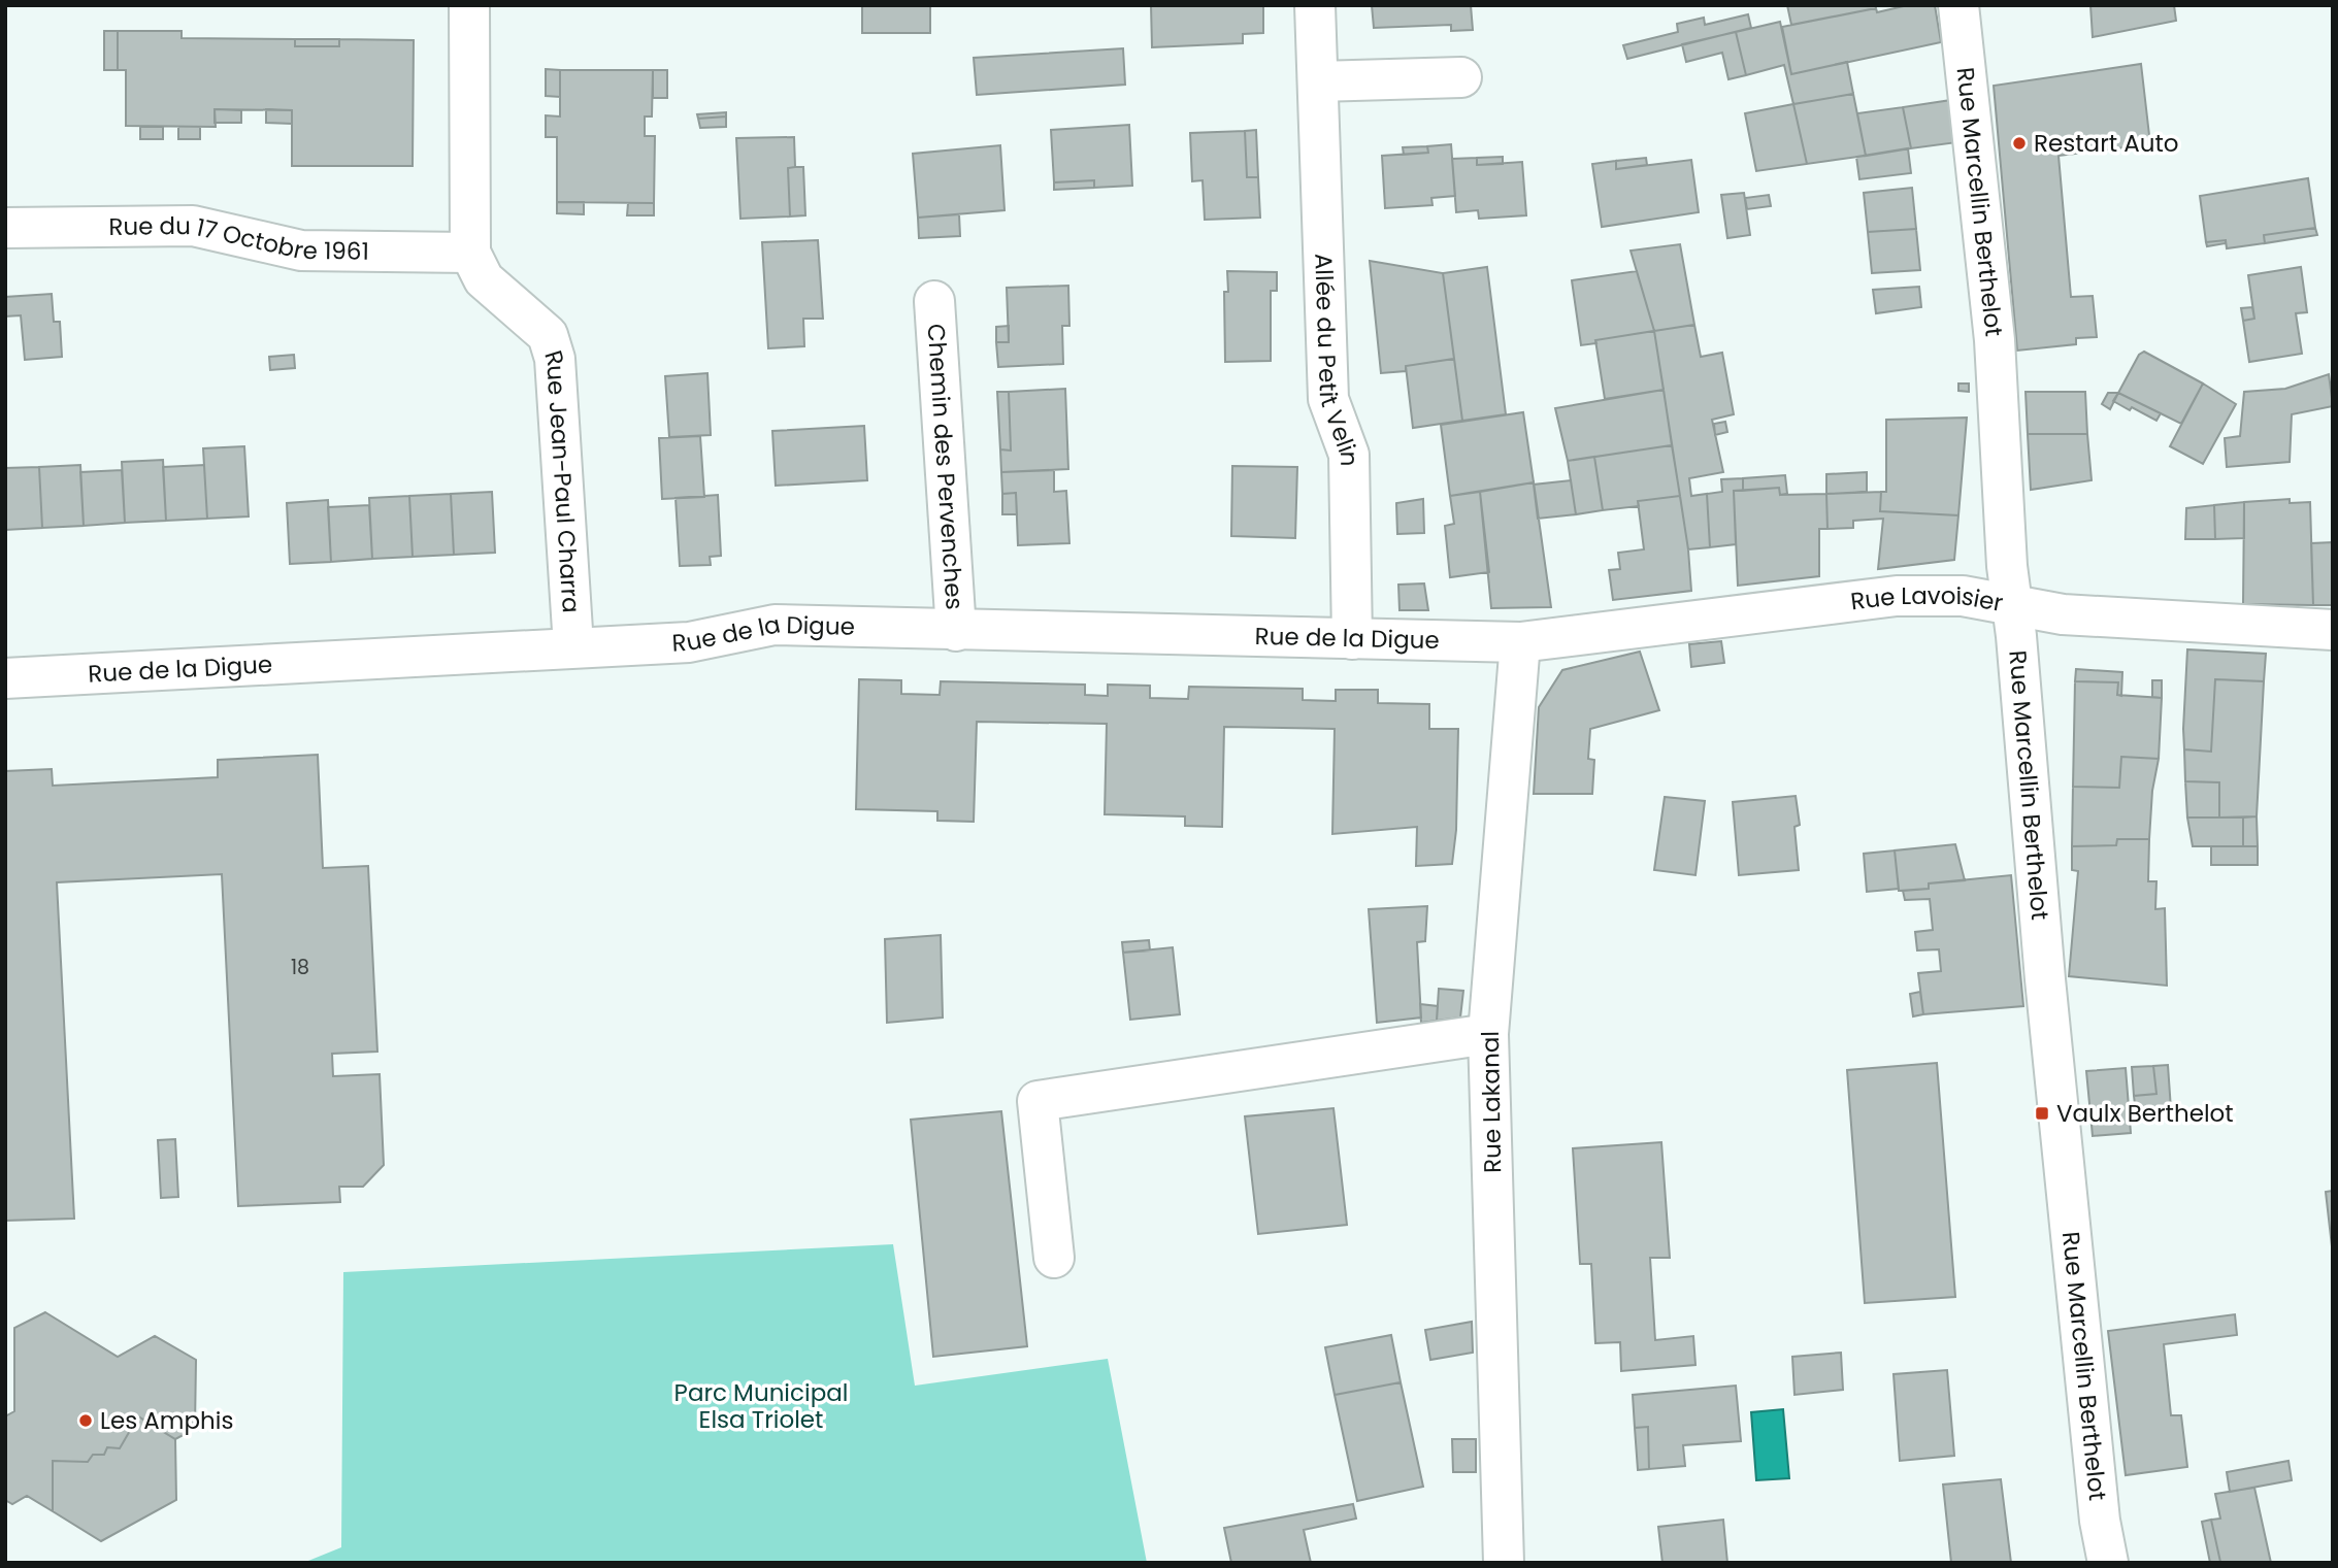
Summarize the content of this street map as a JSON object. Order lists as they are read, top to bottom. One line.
{"streets":{"street":["Rue Marcellin Berthelot","Rue du 17 Octobre 1961","Allée du Petit Velin","Chemin des Pervenches","Rue Jean-Paul Charra","Rue Lavoisier","Rue de la Digue","Rue Lakanal"]},"crossings":[["Rue Marcellin Berthelot","Rue Lavoisier"],["Rue du 17 Octobre 1961","Rue Jean-Paul Charra"],["Allée du Petit Velin","Rue de la Digue"],["Chemin des Pervenches","Rue de la Digue"],["Rue Jean-Paul Charra","Rue de la Digue"],["Rue Lavoisier","Rue de la Digue"],["Rue Lavoisier","Rue Lakanal"],["Rue de la Digue","Rue Lakanal"]],"parks":["Parc Municipal Elsa Triolet"],"places":{"other":["Restart Auto","Les Amphis"],"transit":["Vaulx Berthelot"]},"house_numbers":["18"]}
